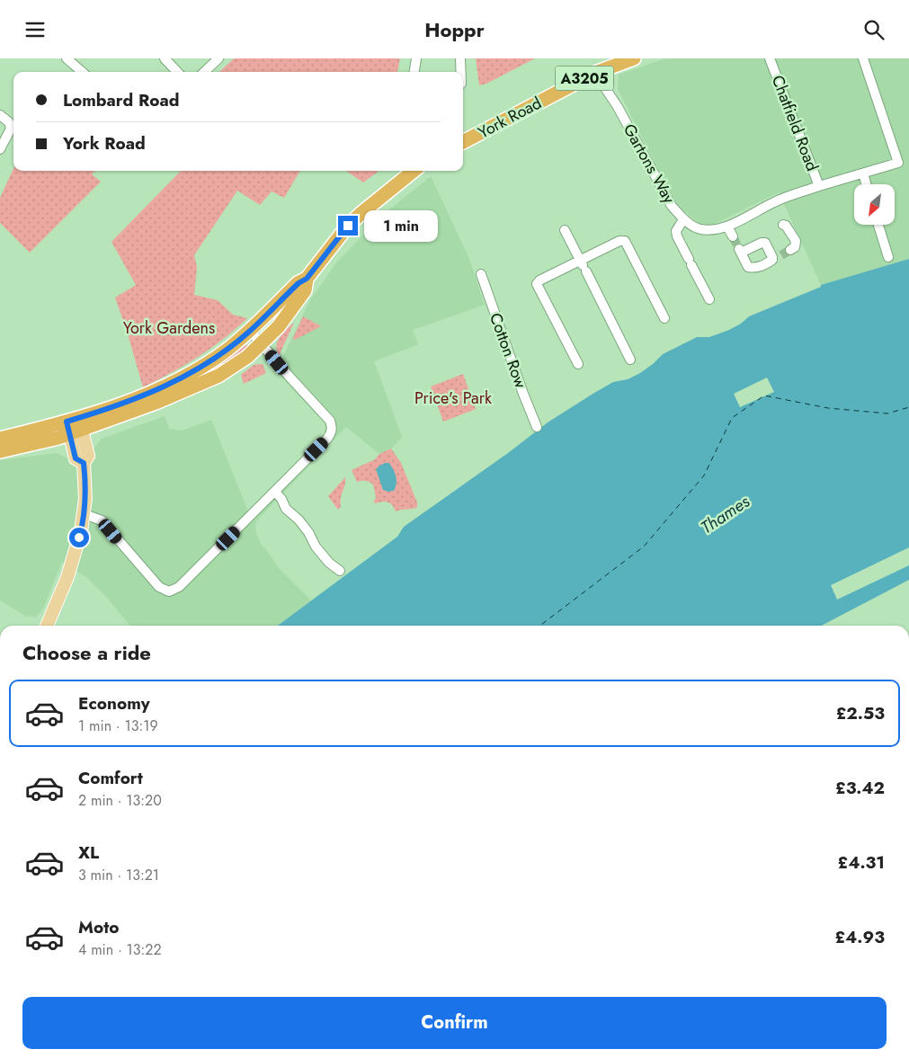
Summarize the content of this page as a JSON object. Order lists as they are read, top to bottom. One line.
{"streets":{"highway":["A3205","York Road"],"street":["Chatfield Road","Gartons Way","Cotton Row"]},"crossings":[["York Road","Gartons Way"],["Chatfield Road","Gartons Way"]],"water":["Thames"],"parks":["York Gardens","Price's Park"],"north":"bottom left","page":{"header":"Hoppr","banner":["Lombard Road","York Road"],"bubble":"1 min","heading":"Choose a ride","list":[{"name":"Economy","note":"1 min · 13:19","value":"£2.53"},{"name":"Comfort","note":"2 min · 13:20","value":"£3.42"},{"name":"XL","note":"3 min · 13:21","value":"£4.31"},{"name":"Moto","note":"4 min · 13:22","value":"£4.93"}],"buttons":"Confirm"}}
